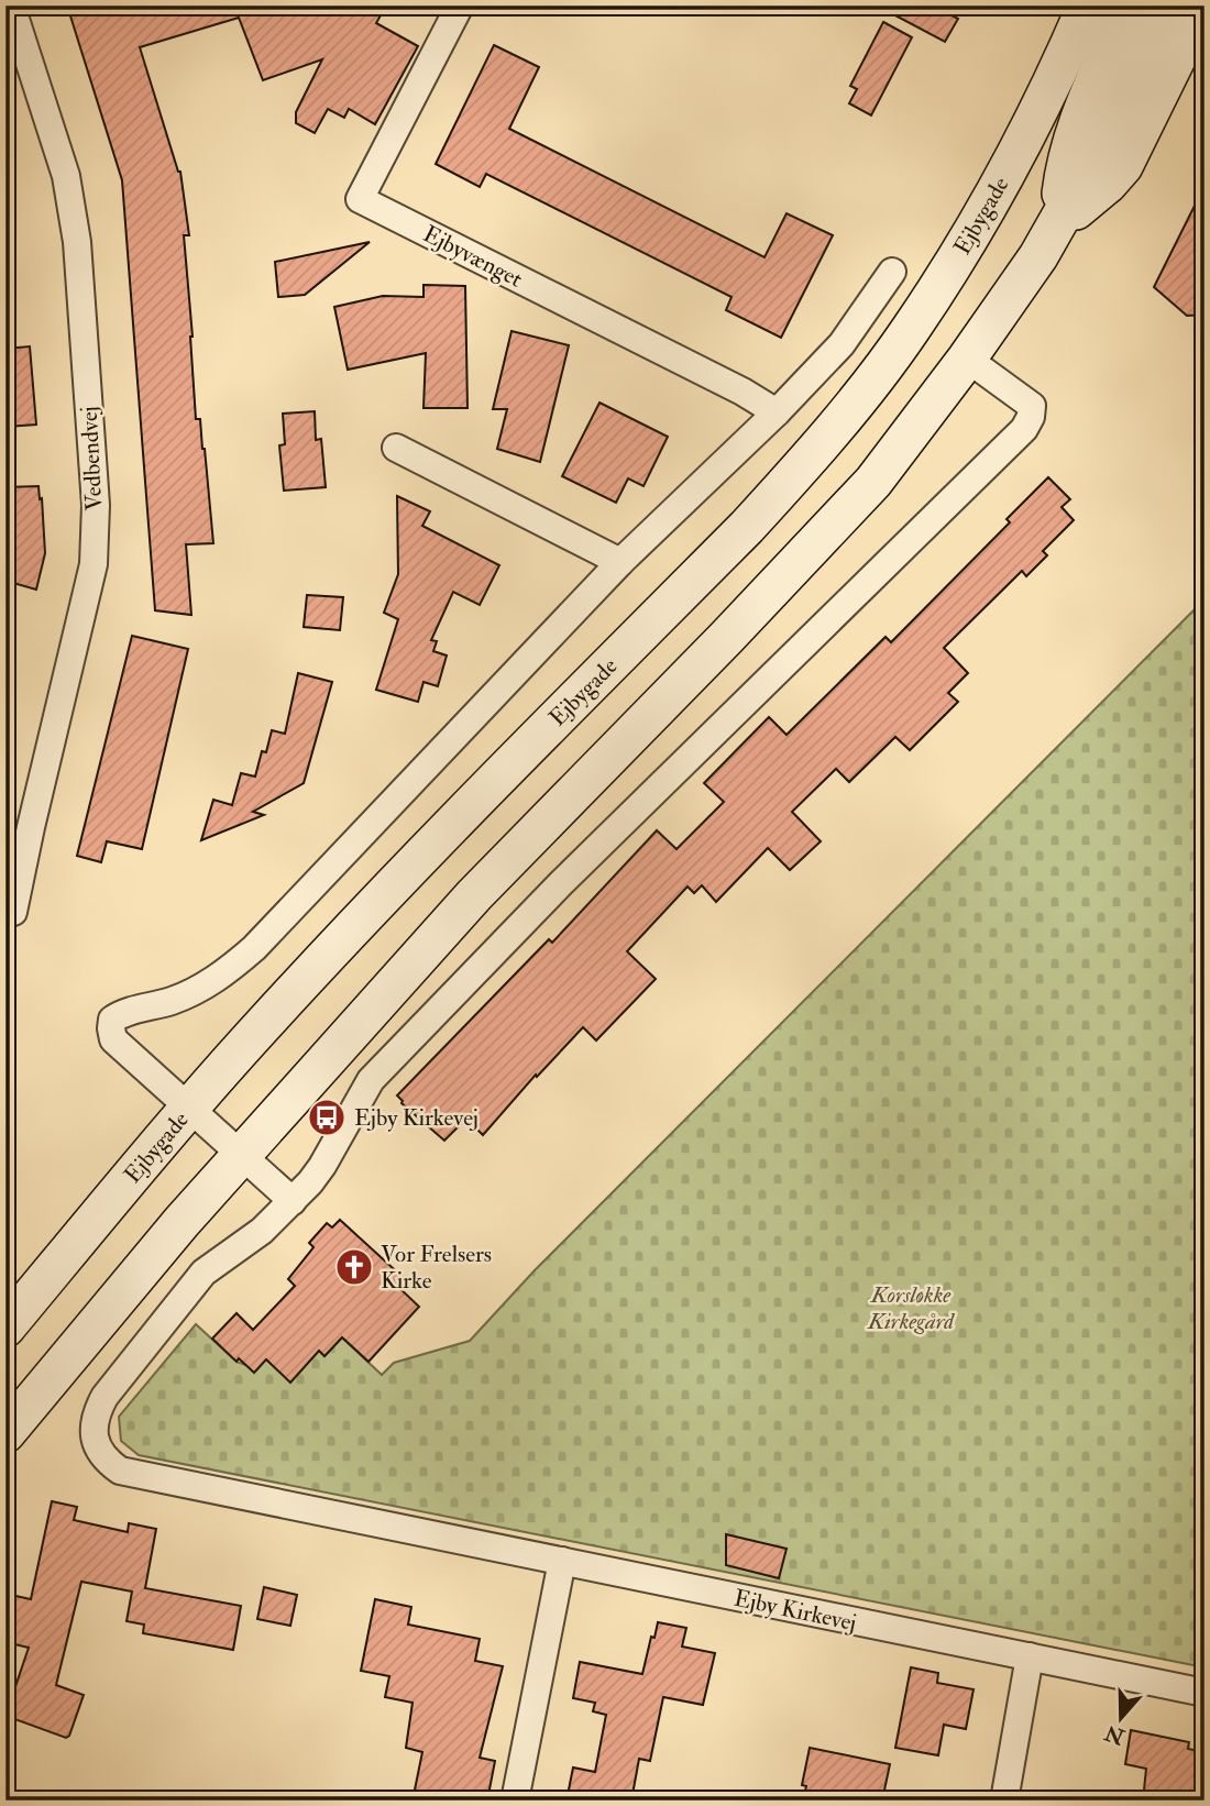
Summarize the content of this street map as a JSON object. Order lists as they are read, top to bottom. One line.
{"streets":{"main road":["Ejbygade"],"street":["Ejbyvænget","Vedbendvej","Ejby Kirkevej"]},"parks":["Korsløkke Kirkegård"],"places":{"bus stop":["Ejby Kirkevej"],"church":["Vor Frelsers Kirke"]},"north":"bottom"}
